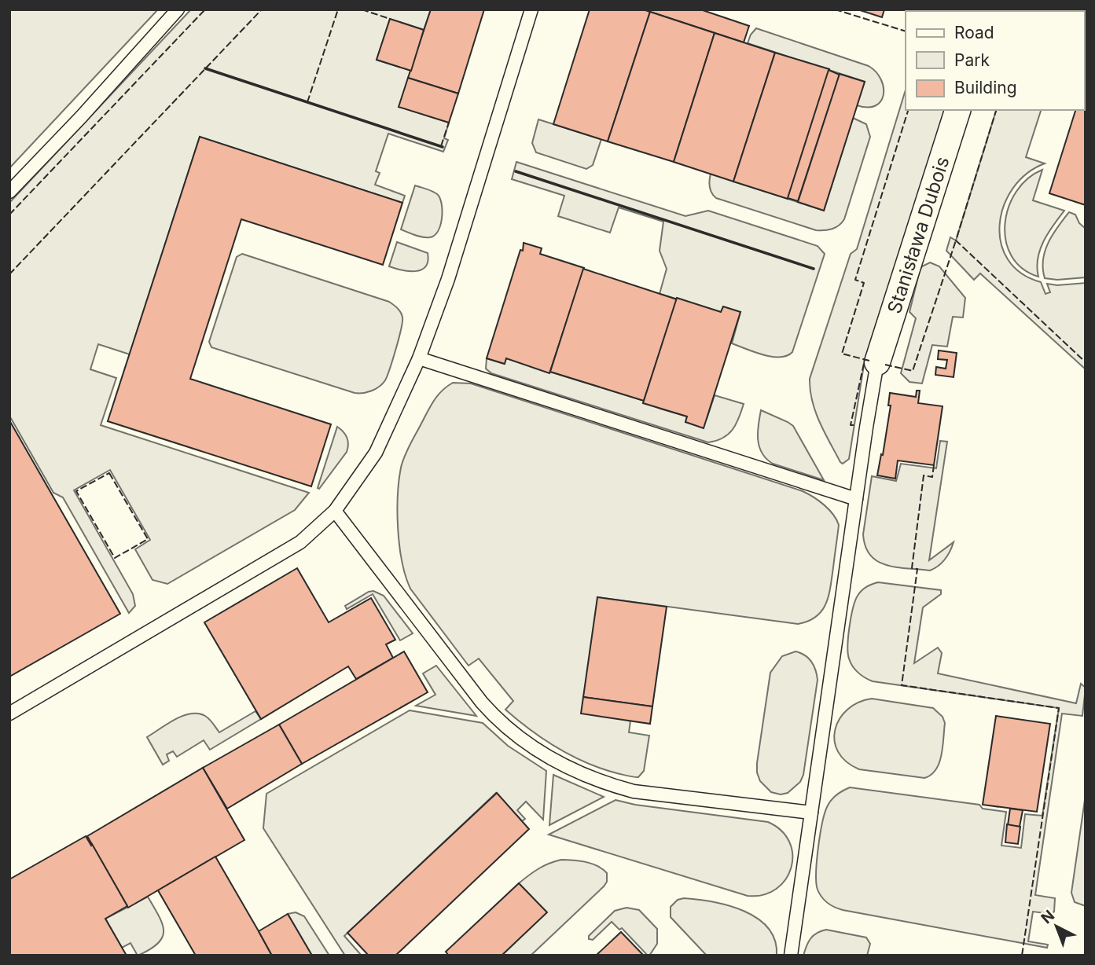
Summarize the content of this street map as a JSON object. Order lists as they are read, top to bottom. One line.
{"streets":{"street":["Stanisława Dubois"]},"legend":["Road","Park","Building"],"north":"top left"}
